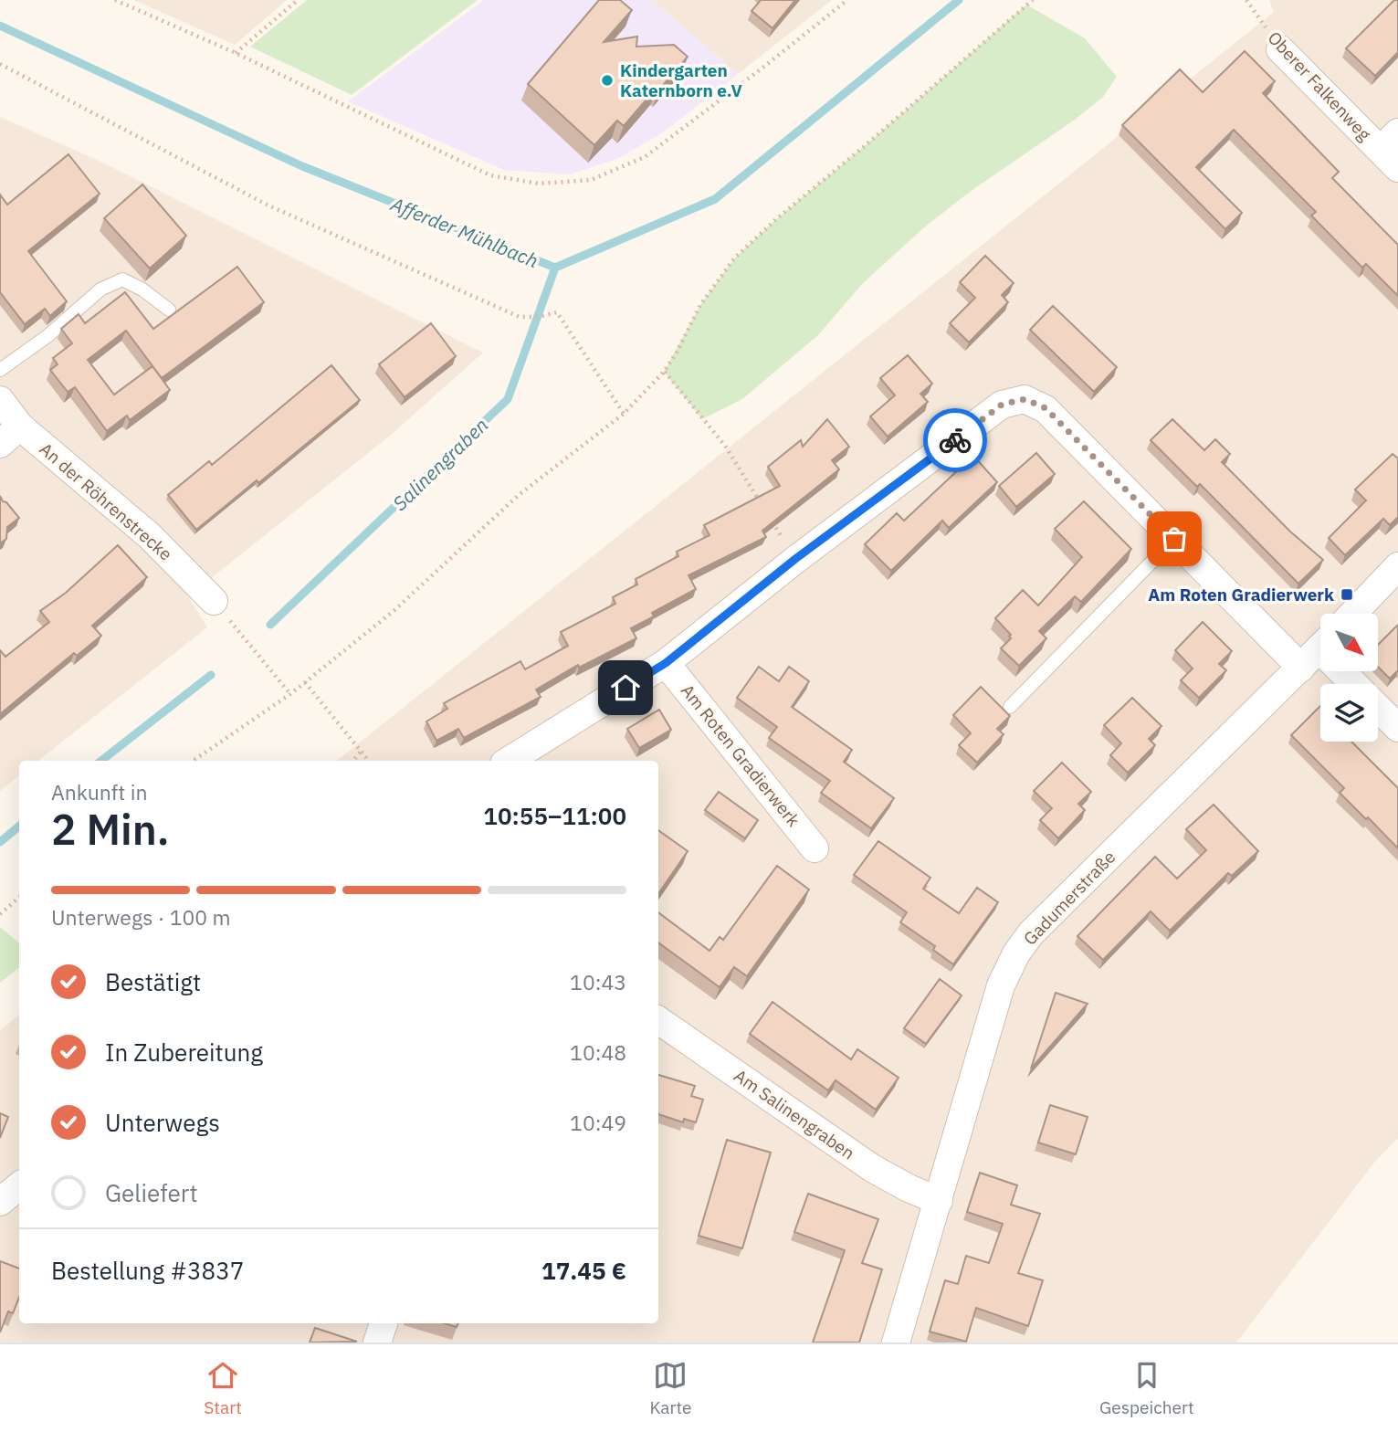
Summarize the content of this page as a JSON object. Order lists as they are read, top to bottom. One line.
{"streets":{"street":["Oberer Falkenweg","An der Röhrenstrecke","Am Roten Gradierwerk","Gadumerstraße","Am Salinengraben"]},"crossings":[["Gadumerstraße","Am Salinengraben"]],"water":["Afferder Mühlbach","Salinengraben"],"places":{"other":["Kindergarten Katernborn e.V"],"transit":["Am Roten Gradierwerk"]},"north":"bottom right","page":{"heading":["2 Min.","Ankunft in","10:55–11:00"],"panel":["Bestellung #3837","17.45 €"],"bar":"Unterwegs · 100 m","list":[["Bestätigt","10:43"],["In Zubereitung","10:48"],["Unterwegs","10:49"],"Geliefert"],"tabs":["Start","Karte","Gespeichert"]}}
